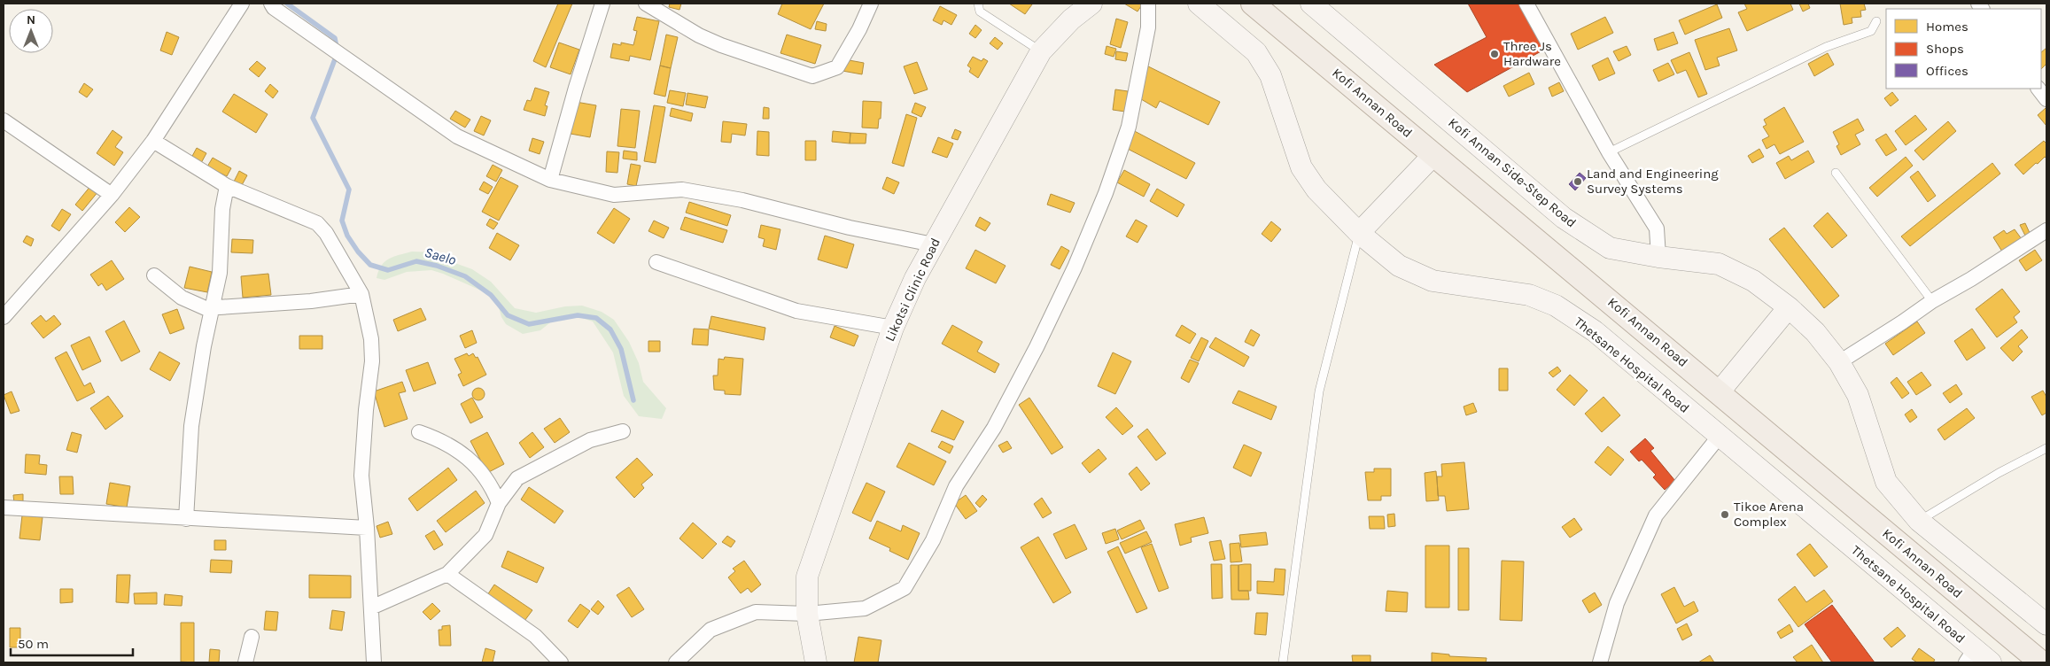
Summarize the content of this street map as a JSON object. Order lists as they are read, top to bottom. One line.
{"streets":{"main road":["Kofi Annan Road"],"street":["Kofi Annan Side-Step Road","Likotsi Clinic Road","Thetsane Hospital Road"]},"water":["Saelo"],"places":["Three Js Hardware","Land and Engineering Survey Systems","Tikoe Arena Complex"],"legend":["Homes","Shops","Offices"],"scale_bar":"50 m","north":"top"}
